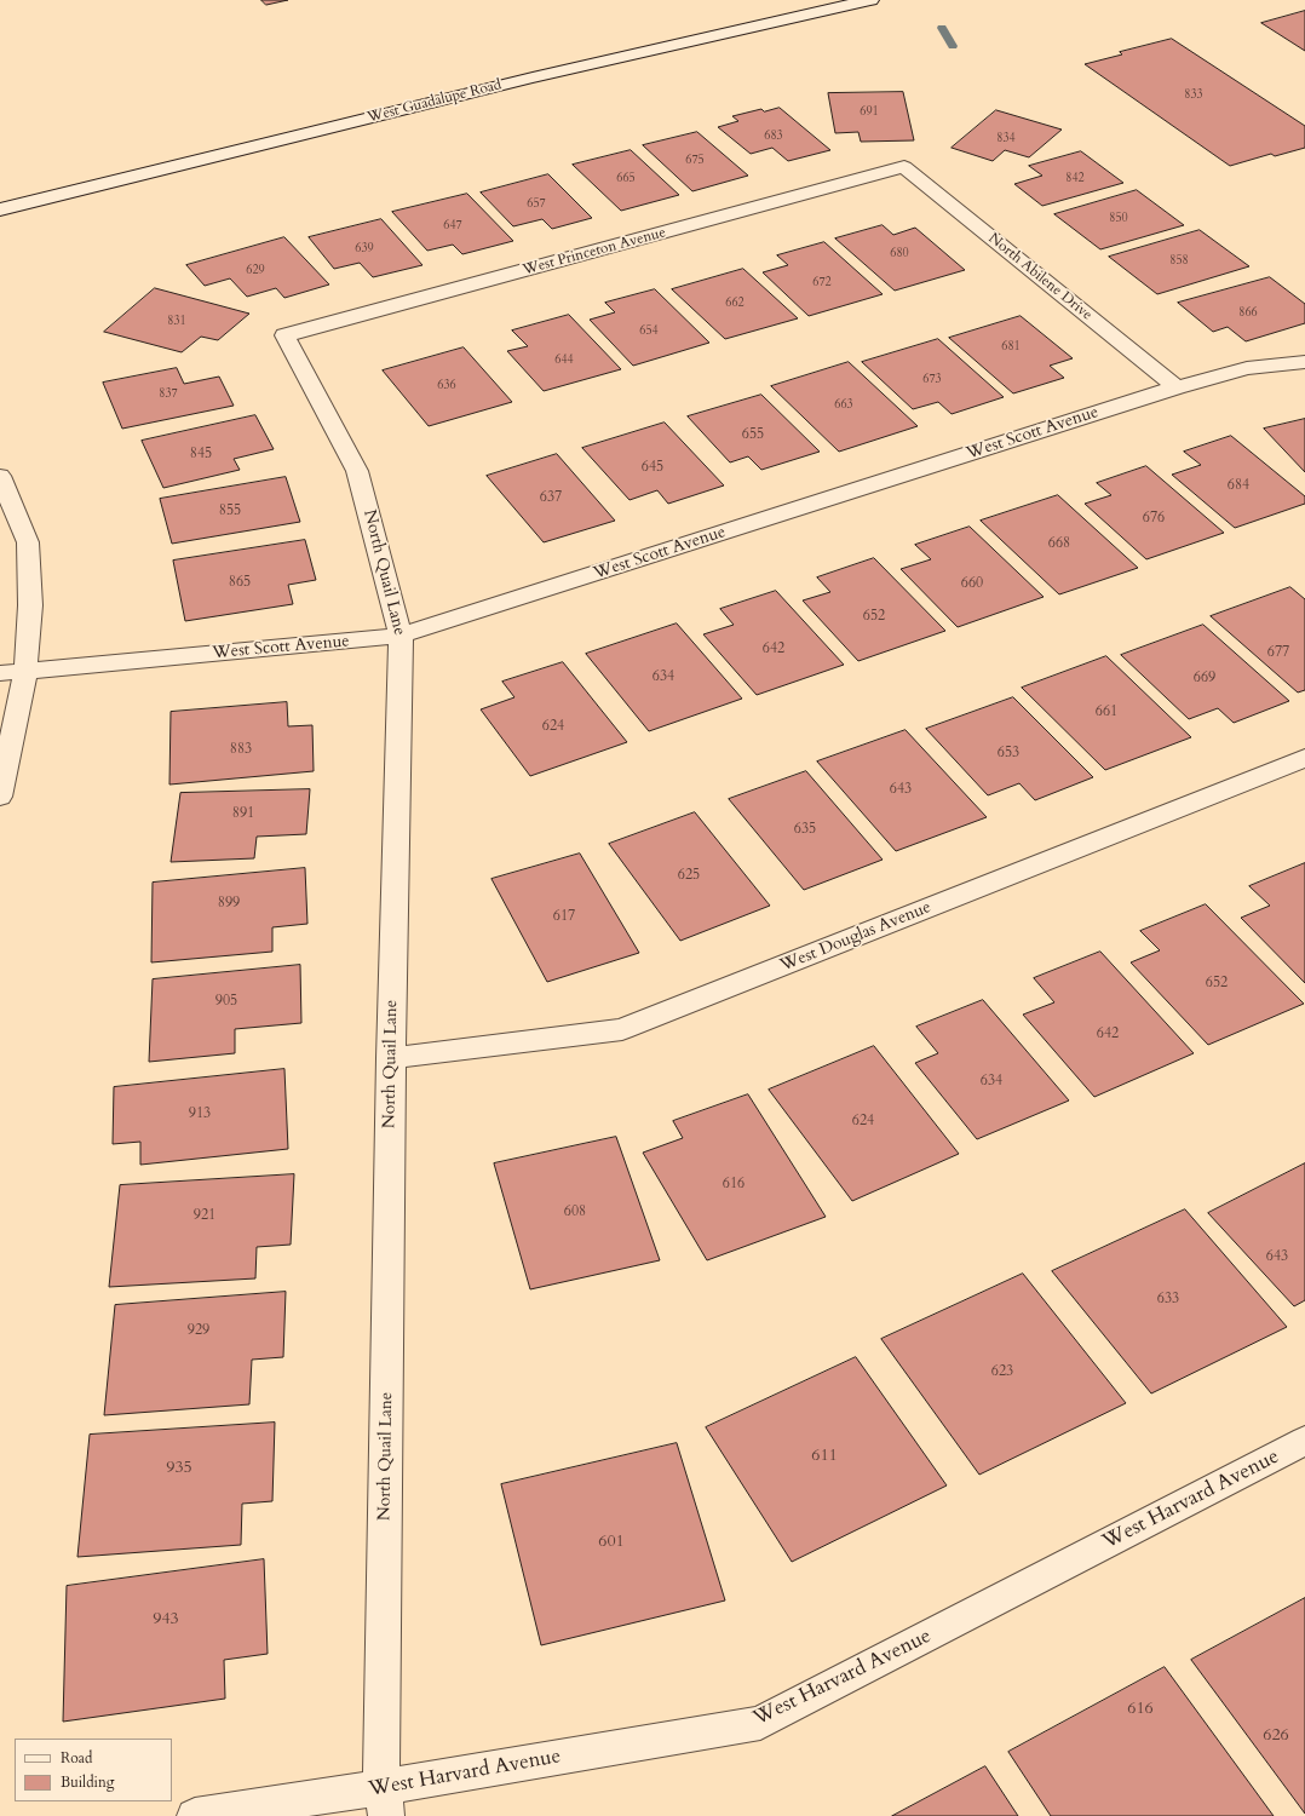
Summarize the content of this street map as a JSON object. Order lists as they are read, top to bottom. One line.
{"streets":{"street":["West Guadalupe Road","West Princeton Avenue","North Abilene Drive","West Scott Avenue","North Quail Lane","West Douglas Avenue","West Harvard Avenue"]},"crossings":[["West Princeton Avenue","North Abilene Drive"],["West Princeton Avenue","North Quail Lane"],["North Abilene Drive","West Scott Avenue"],["West Scott Avenue","North Quail Lane"],["North Quail Lane","West Douglas Avenue"],["North Quail Lane","West Harvard Avenue"]],"house_numbers":["833","691","683","834","675","665","842","657","850","647","639","680","858","629","672","662","866","831","654","681","644","673","636","837","663","655","845","645","684","637","855","676","668","865","660","652","642","677","634","669","661","624","883","653","643","891","635","625","899","617","652","905","642","634","913","624","616","608","921","643","633","929","623","611","935","601","943","616","626"],"legend":["Road","Building"]}
